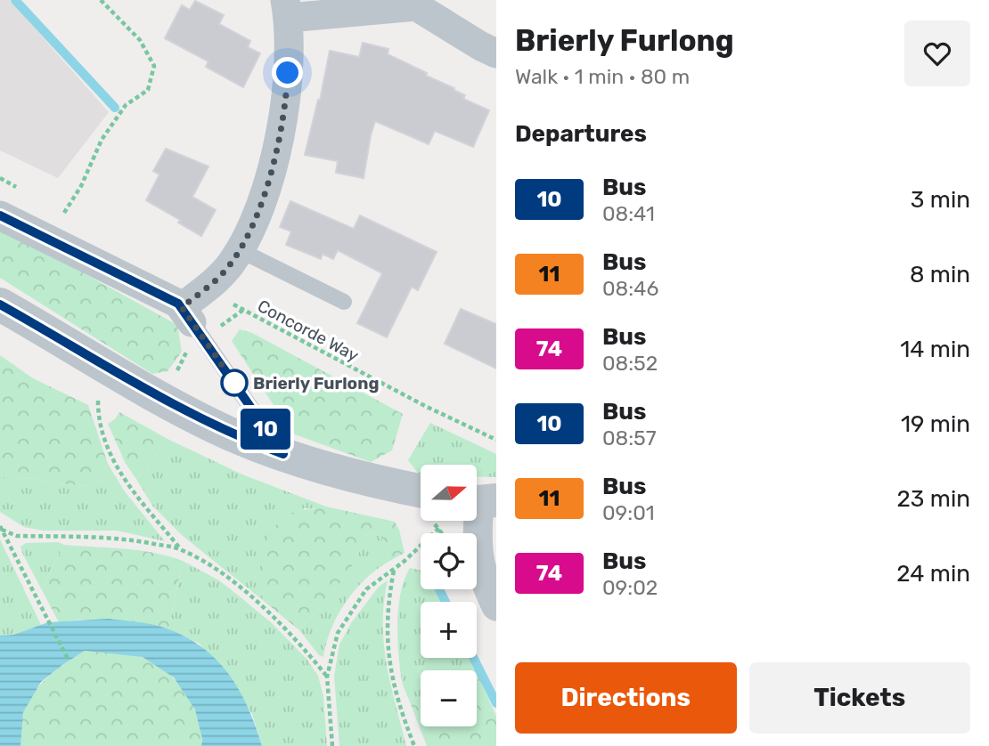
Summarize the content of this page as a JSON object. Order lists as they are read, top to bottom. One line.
{"streets":{"path":["Concorde Way"]},"places":["Brierly Furlong"],"lines":["bus line 10"],"north":"right","page":{"on_map":"10","heading":[["Brierly Furlong","Walk · 1 min · 80 m"],"Departures"],"list":[{"mark":"10","name":"Bus","note":"08:41","value":"3 min"},{"mark":"11","name":"Bus","note":"08:46","value":"8 min"},{"mark":"74","name":"Bus","note":"08:52","value":"14 min"},{"mark":"10","name":"Bus","note":"08:57","value":"19 min"},{"mark":"11","name":"Bus","note":"09:01","value":"23 min"},{"mark":"74","name":"Bus","note":"09:02","value":"24 min"}],"map_buttons":["+","−"],"buttons":["Directions","Tickets"]}}
